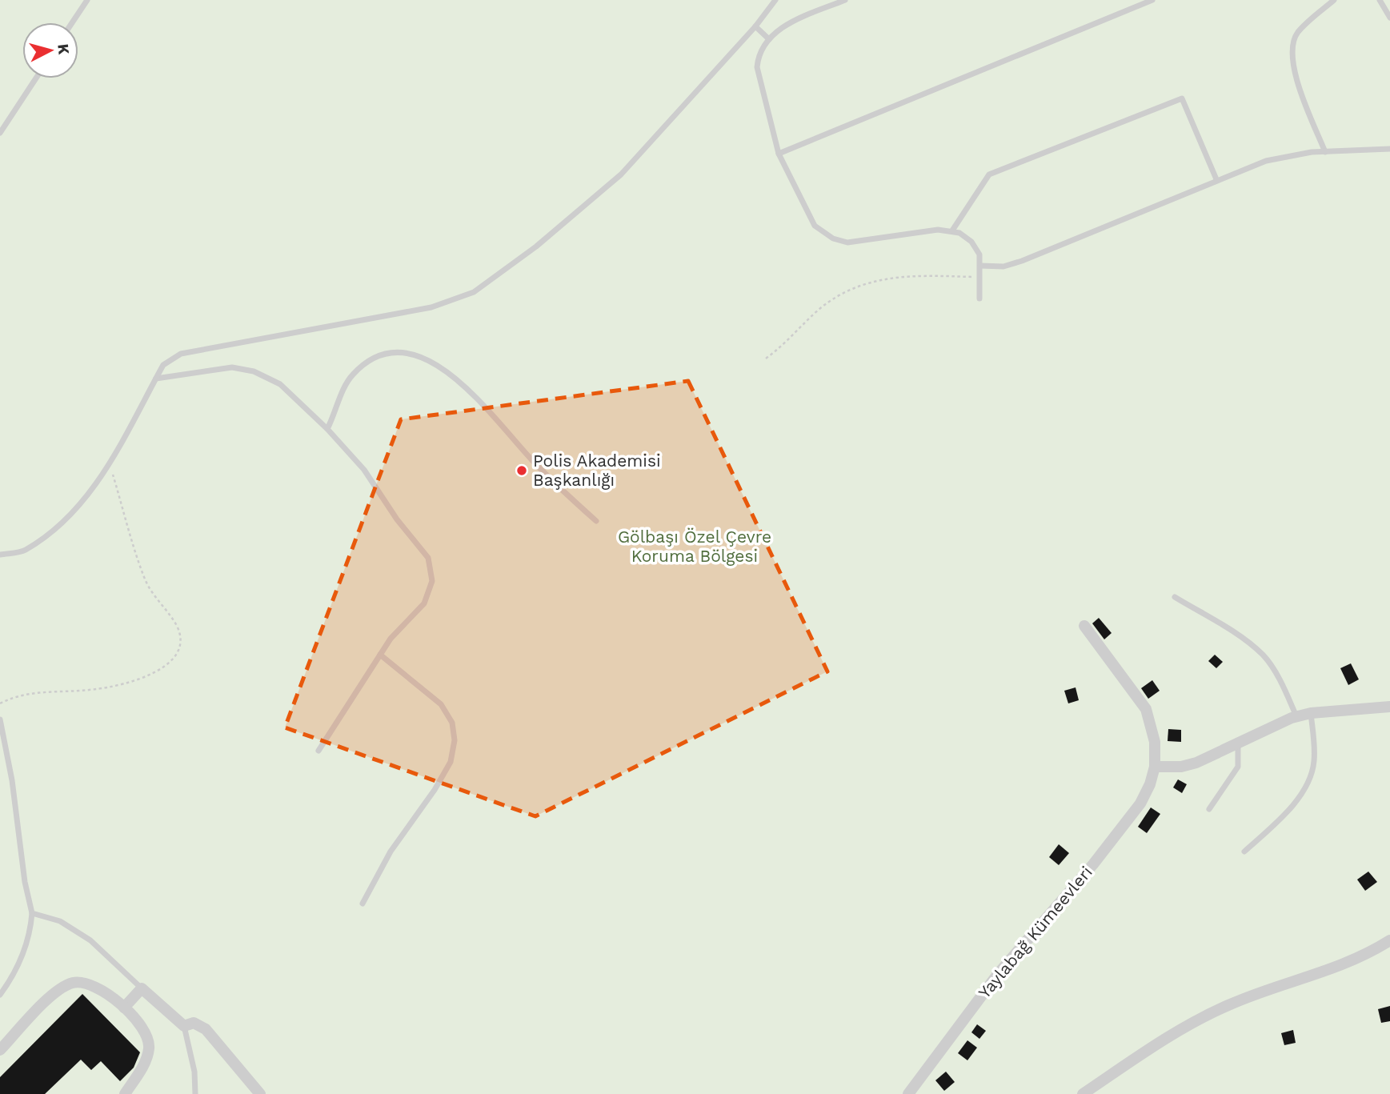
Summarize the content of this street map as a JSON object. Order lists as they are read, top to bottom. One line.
{"streets":{"street":["Yaylabağ Kümeevleri"]},"parks":["Gölbaşı Özel Çevre Koruma Bölgesi"],"places":["Polis Akademisi Başkanlığı"],"north":"right"}
